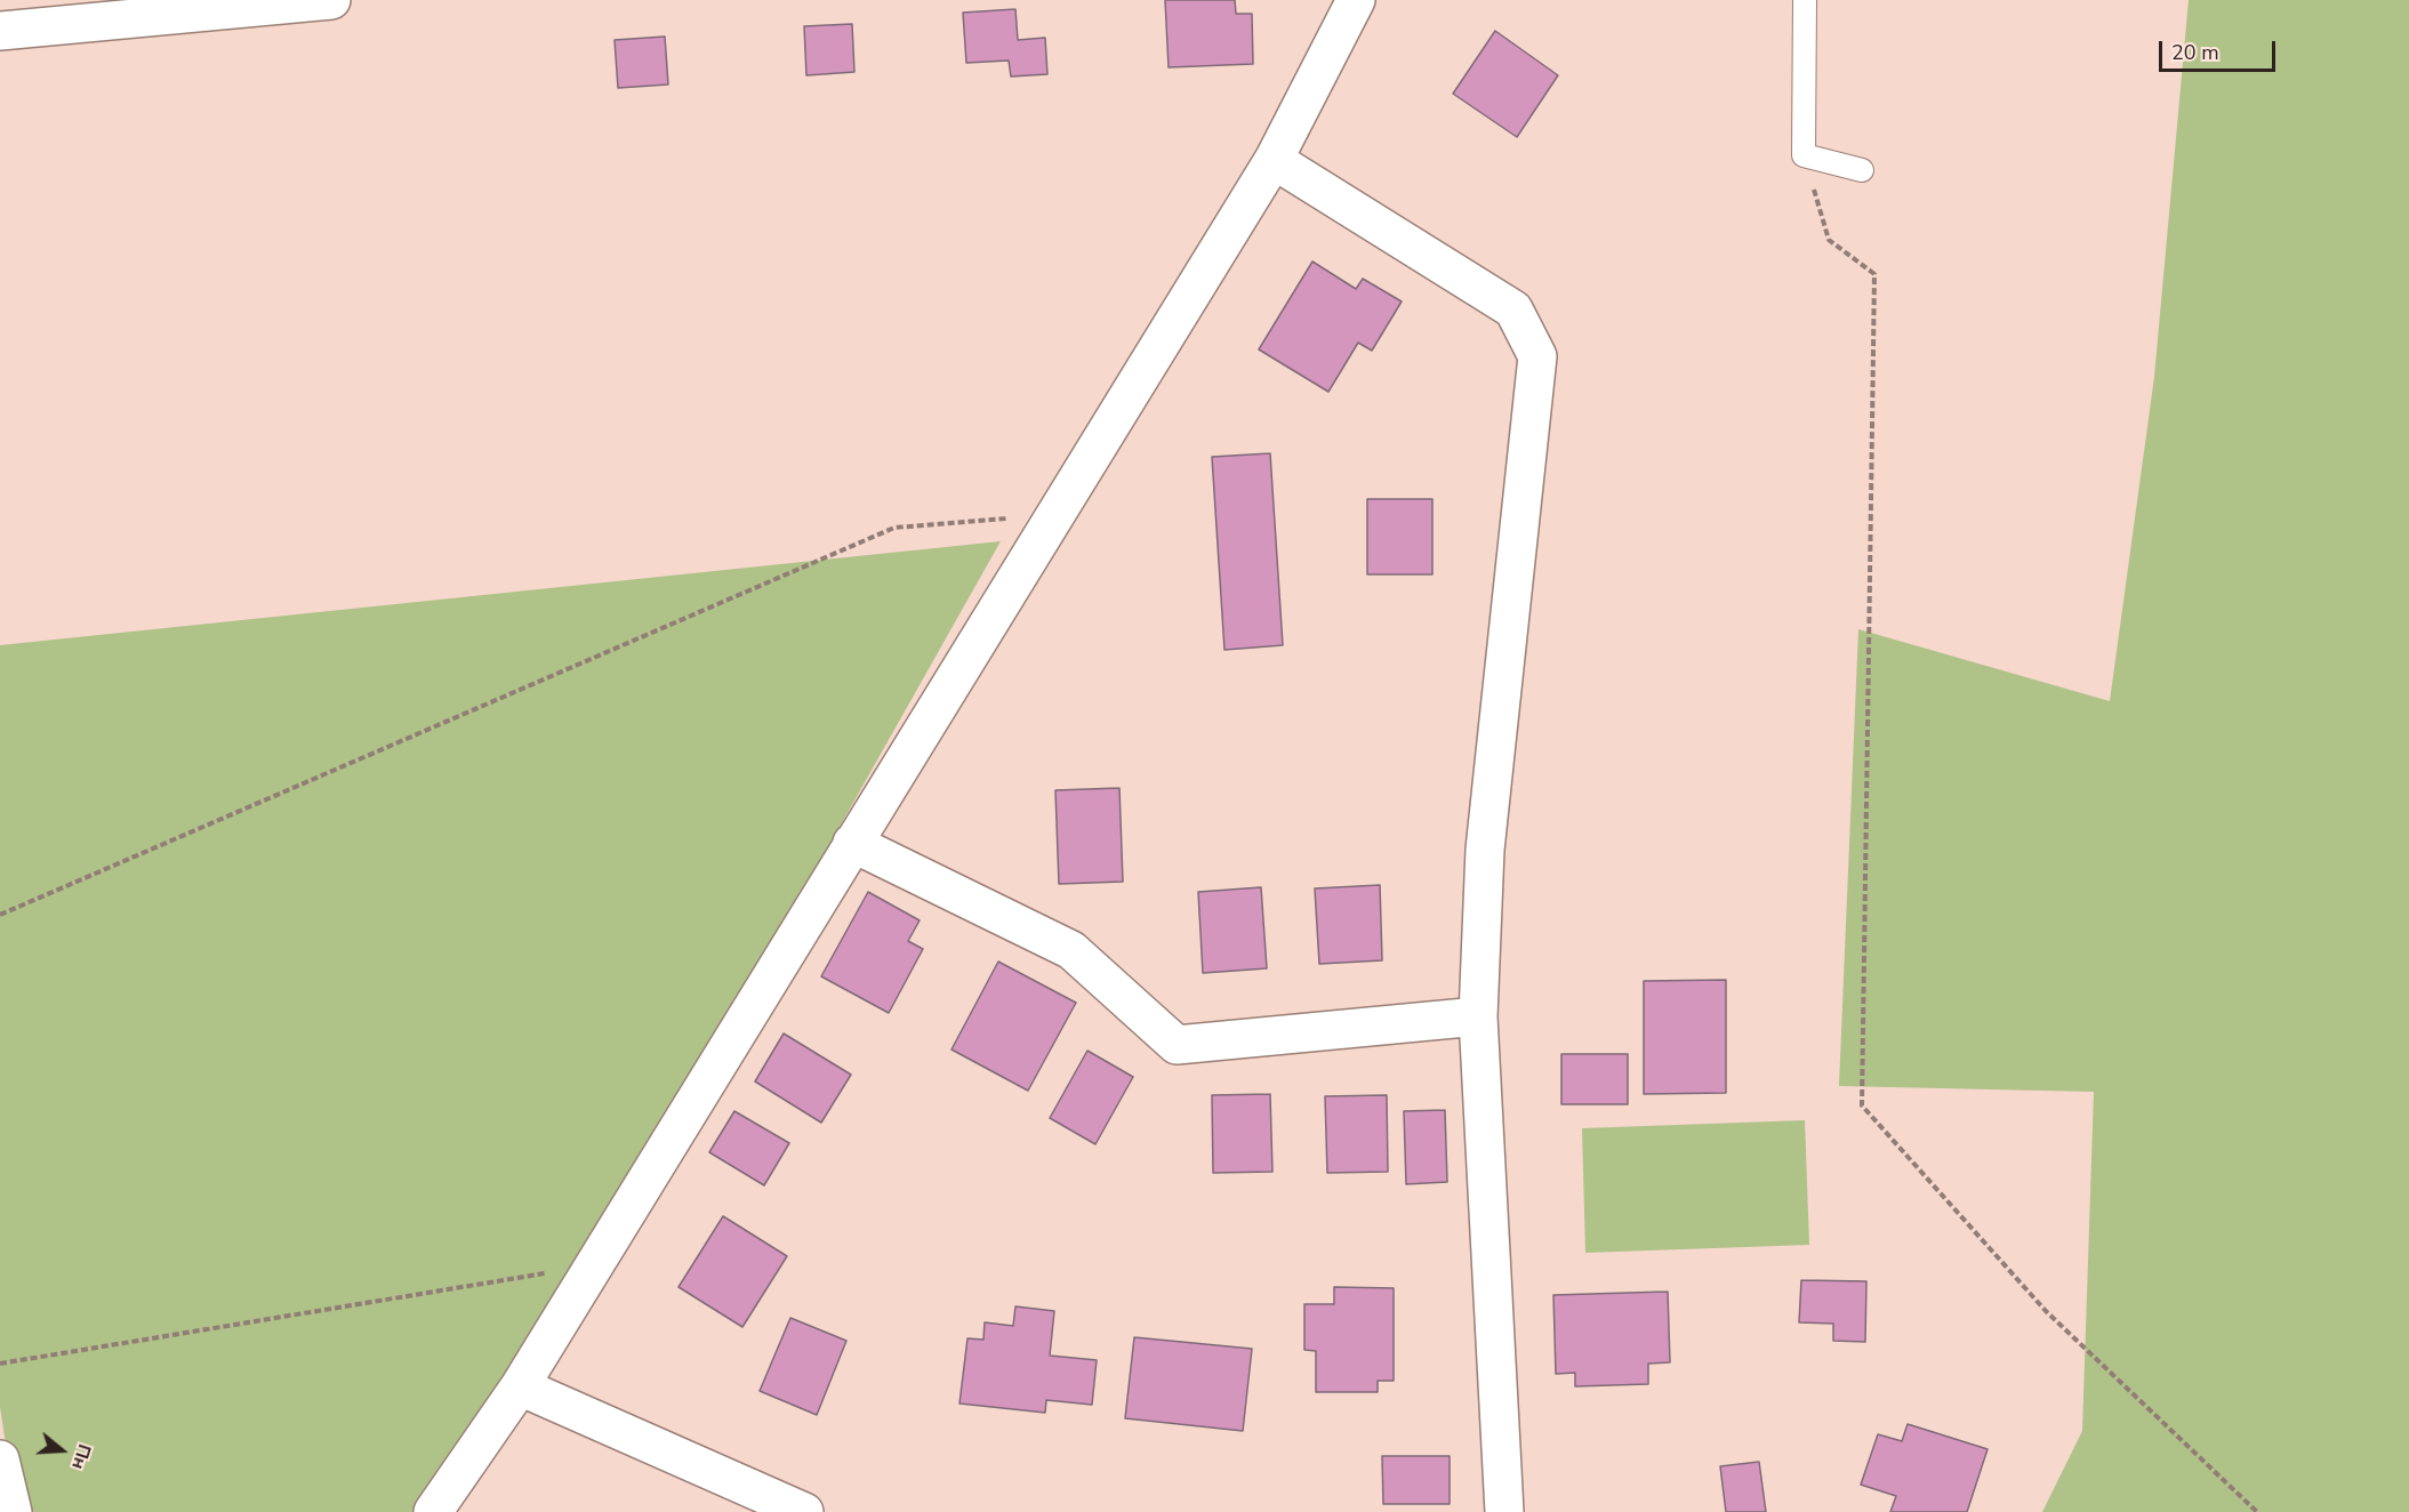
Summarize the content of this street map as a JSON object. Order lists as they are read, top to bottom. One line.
{"scale_bar":"20 m","north":"right"}
